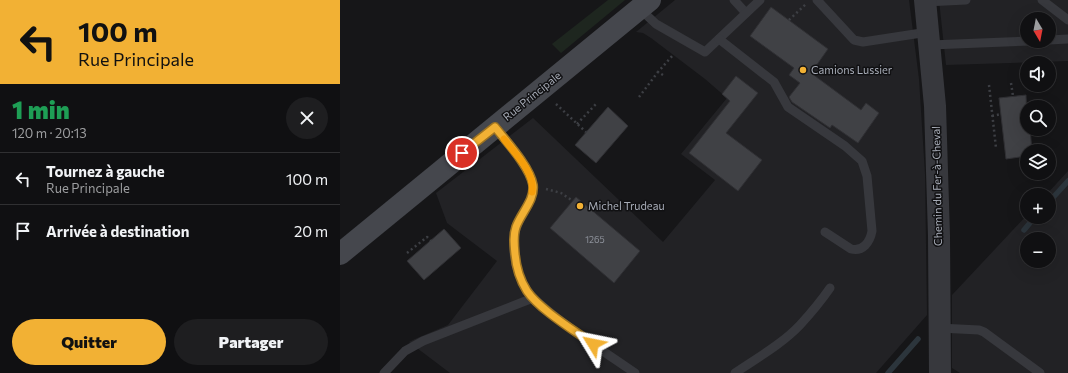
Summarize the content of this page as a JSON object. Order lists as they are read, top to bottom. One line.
{"streets":{"main road":["Rue Principale"],"street":["Chemin du Fer-à-Cheval"]},"places":["Camions Lussier","Michel Trudeau"],"house_numbers":["1265"],"north":"bottom","page":{"turn":["100 m","Rue Principale"],"map_buttons":["+","−"],"heading":["1 min","120 m · 20:13"],"list":[{"name":"Tournez à gauche","note":"Rue Principale","value":"100 m"},{"name":"Arrivée à destination","value":"20 m"}],"buttons":["Quitter","Partager"]}}
